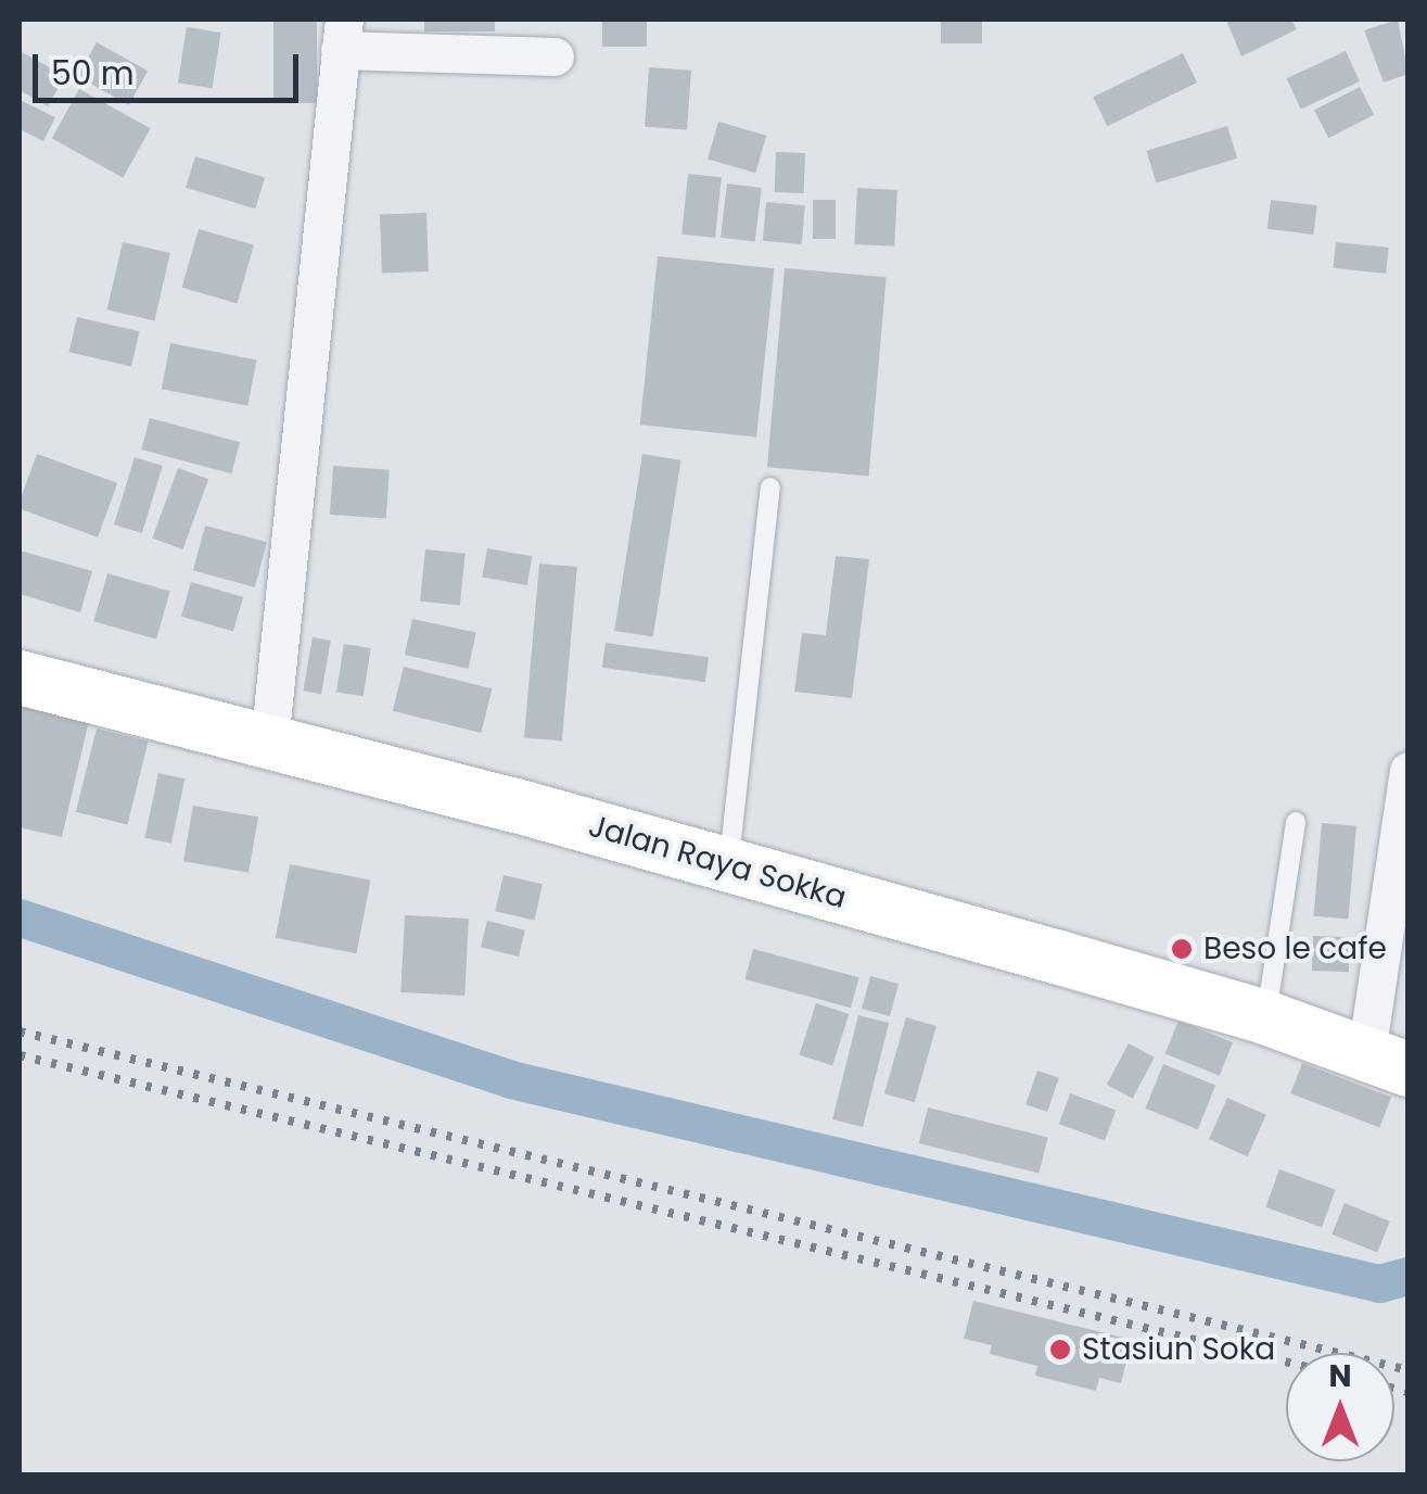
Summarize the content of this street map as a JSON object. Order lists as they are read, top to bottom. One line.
{"streets":{"main road":["Jalan Raya Sokka"]},"places":["Beso le cafe","Stasiun Soka"],"scale_bar":"50 m","north":"top"}
